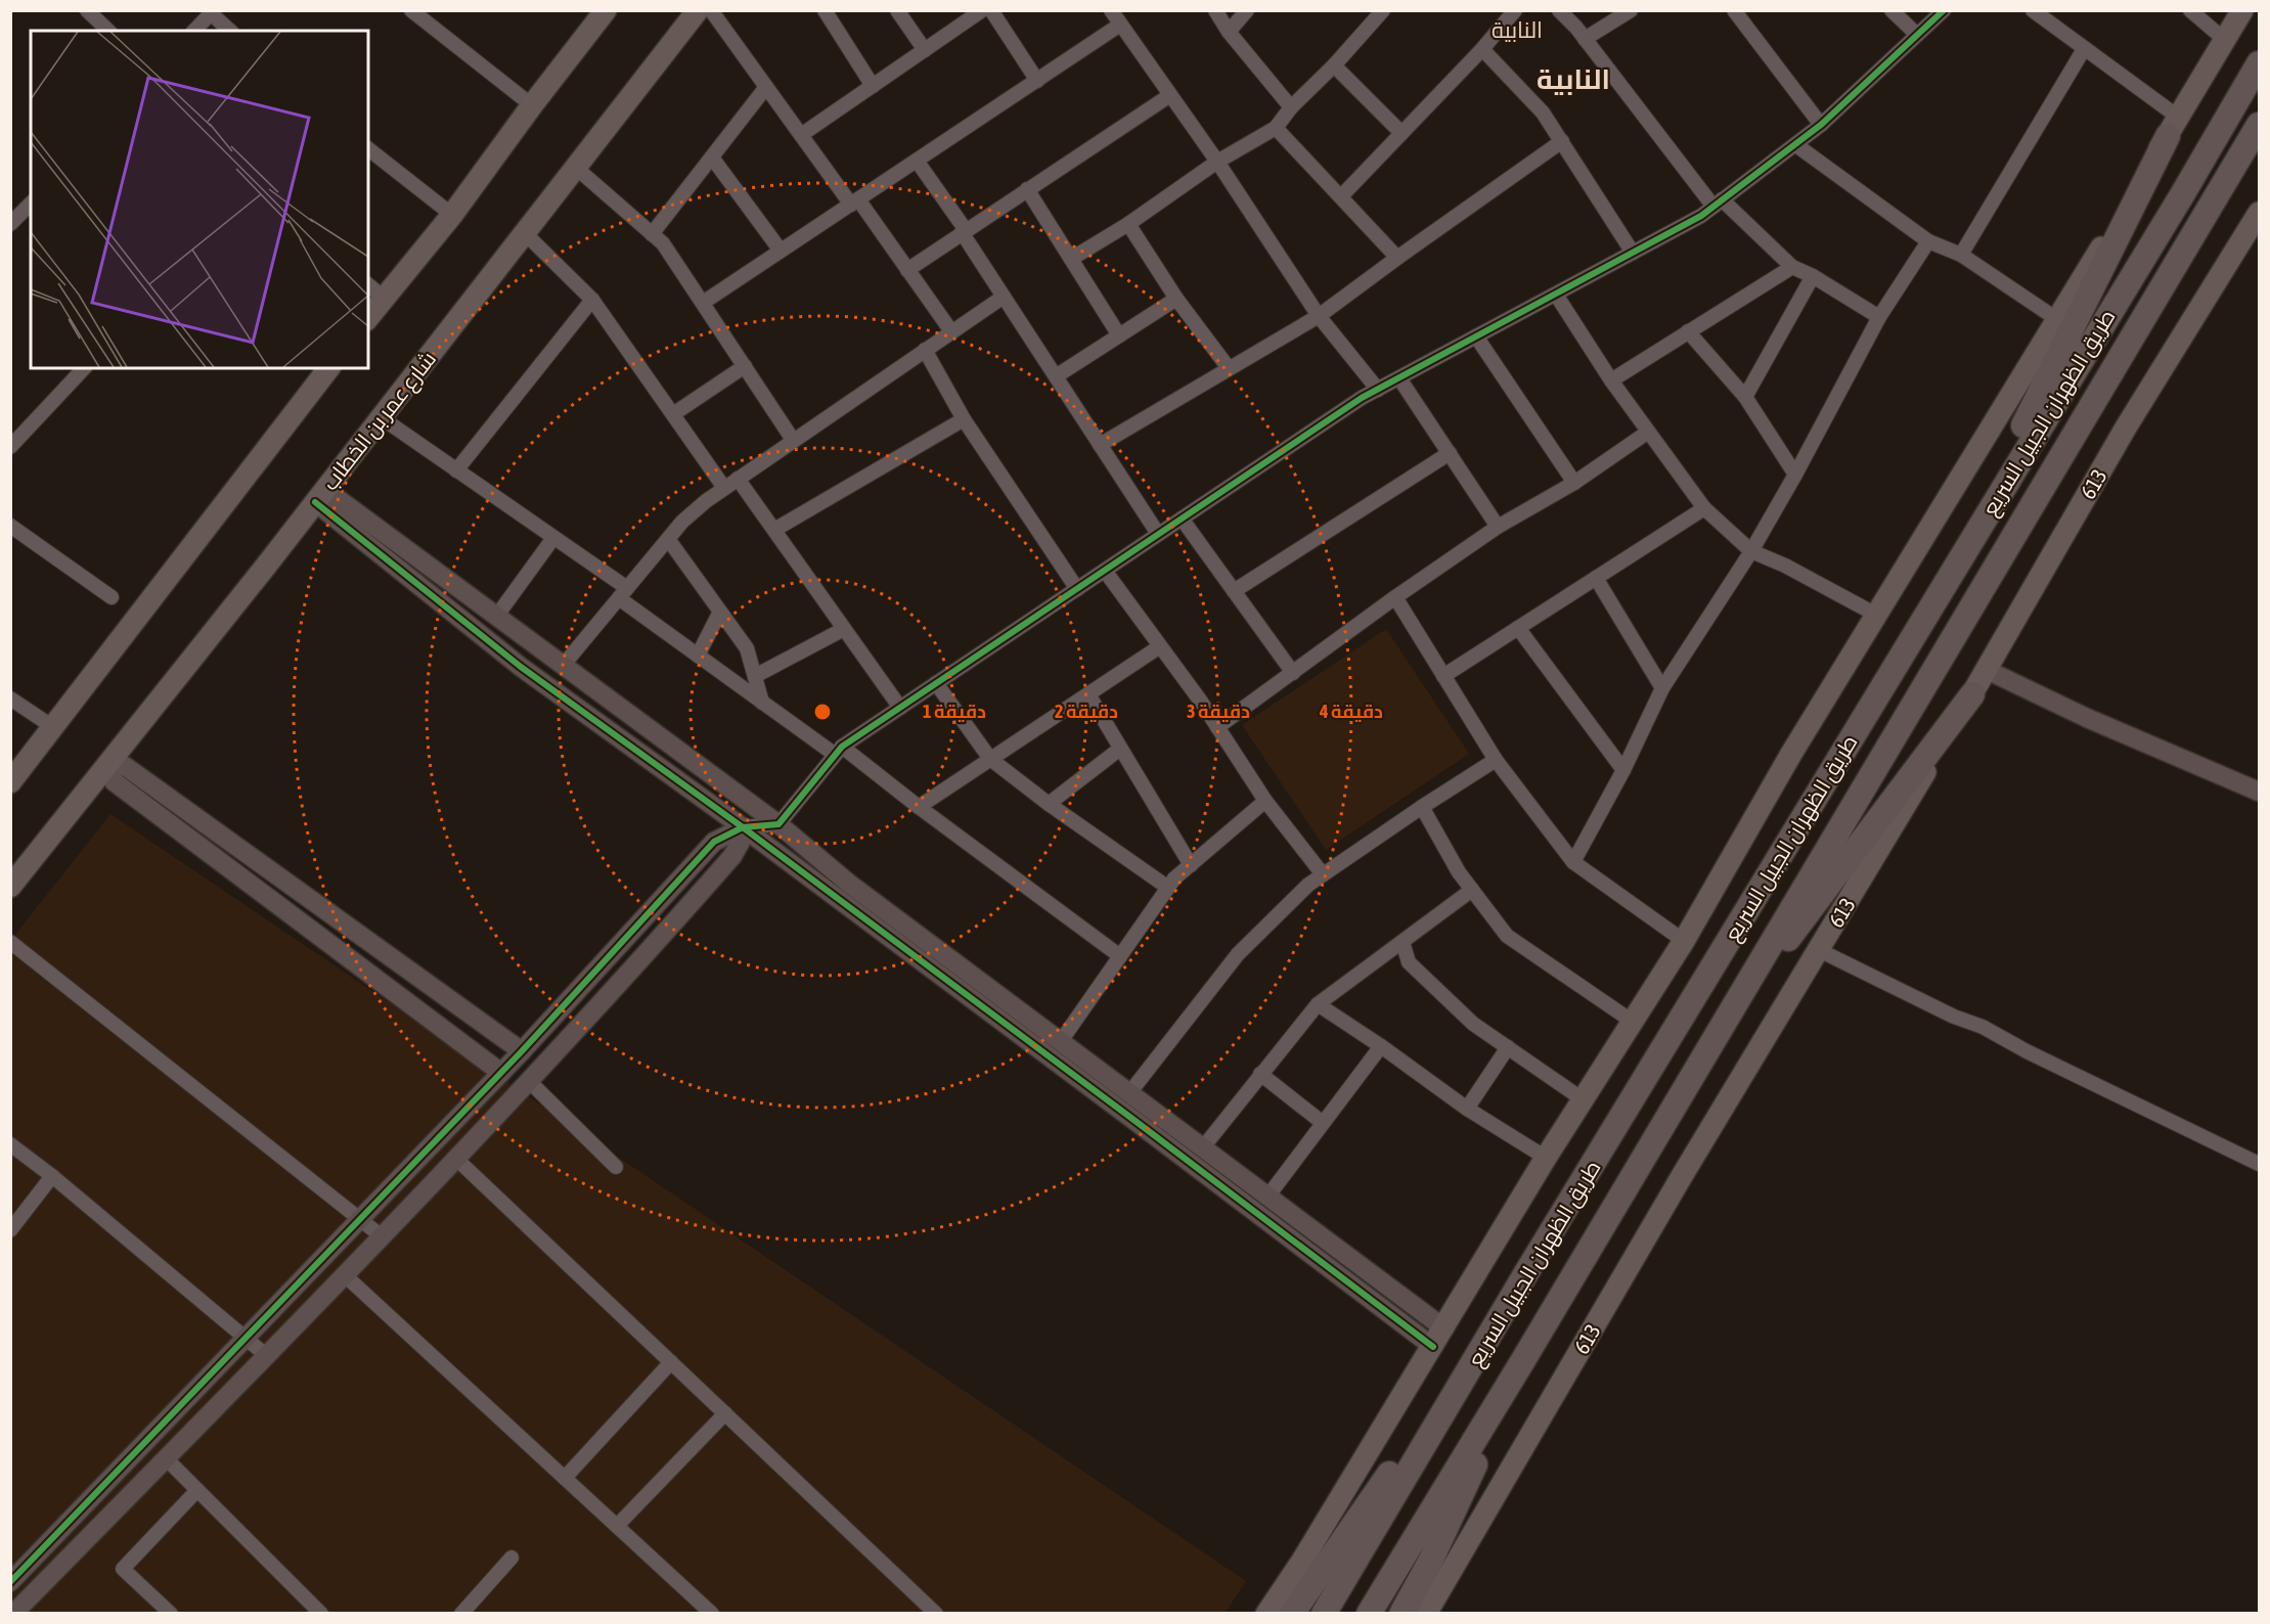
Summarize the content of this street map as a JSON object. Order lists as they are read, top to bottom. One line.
{"streets":{"highway":["طريق الظهران الجبيل السريع","613"],"main road":["شارع عمر بن الخطاب"]},"districts":["النابية","النابية"],"rings":["1 دقيقة","2 دقيقة","3 دقيقة","4 دقيقة"]}
